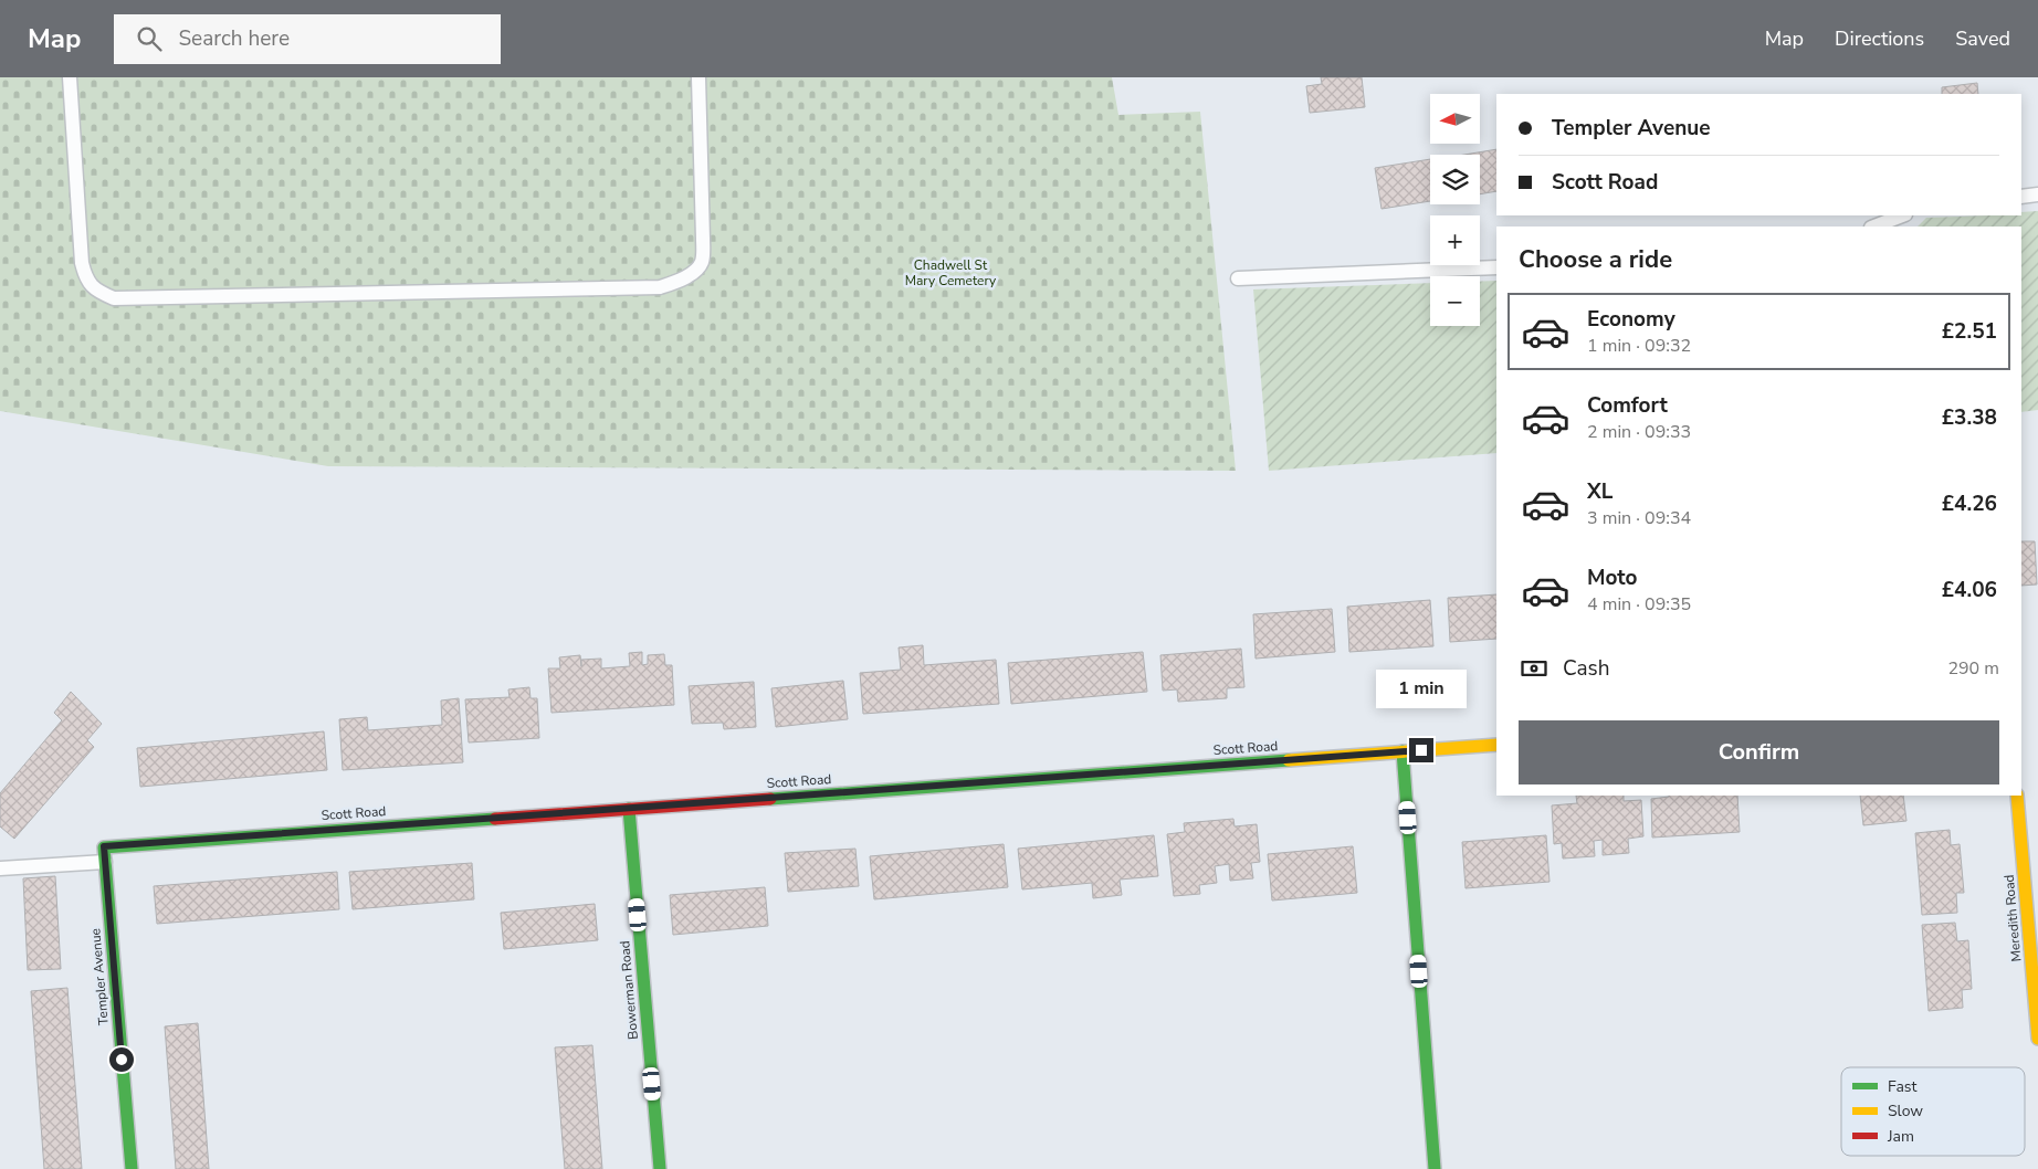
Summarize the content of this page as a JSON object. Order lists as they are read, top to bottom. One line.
{"streets":{"street":["Scott Road","Meredith Road","Templer Avenue","Bowerman Road"]},"crossings":[["Scott Road","Templer Avenue"],["Scott Road","Bowerman Road"]],"parks":["Chadwell St Mary Cemetery"],"legend":["Fast","Slow","Jam"],"north":"left","page":{"header":"Map","search":"Search here","nav":["Map","Directions","Saved"],"map_buttons":["+","−"],"banner":["Templer Avenue","Scott Road"],"heading":"Choose a ride","list":[{"name":"Economy","note":"1 min · 09:32","value":"£2.51"},{"name":"Comfort","note":"2 min · 09:33","value":"£3.38"},{"name":"XL","note":"3 min · 09:34","value":"£4.26"},{"name":"Moto","note":"4 min · 09:35","value":"£4.06"}],"pay":["Cash","290 m"],"bubble":"1 min","buttons":"Confirm"}}
